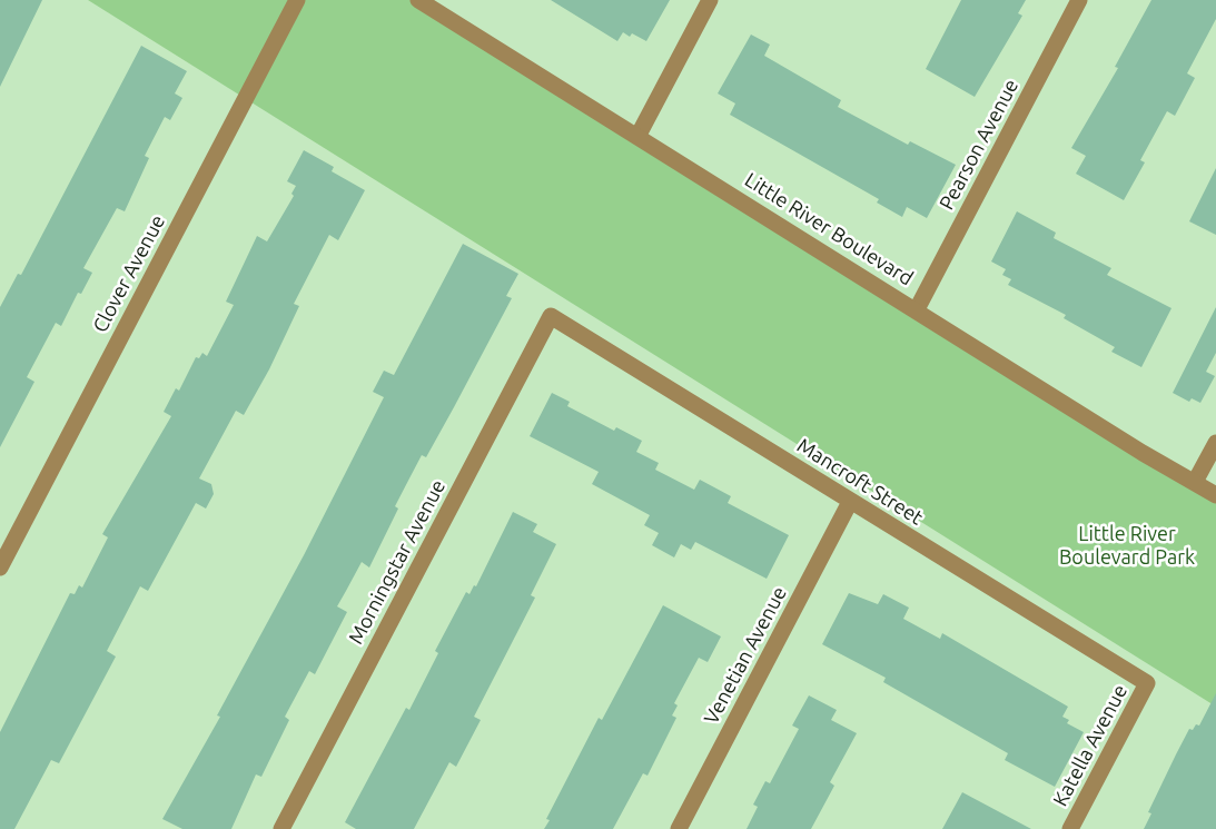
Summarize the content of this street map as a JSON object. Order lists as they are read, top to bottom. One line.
{"streets":{"street":["Pearson Avenue","Little River Boulevard","Clover Avenue","Mancroft Street","Morningstar Avenue","Venetian Avenue","Katella Avenue"]},"crossings":[["Pearson Avenue","Little River Boulevard"],["Mancroft Street","Morningstar Avenue"],["Mancroft Street","Venetian Avenue"],["Mancroft Street","Katella Avenue"]],"parks":["Little River Boulevard Park"]}
